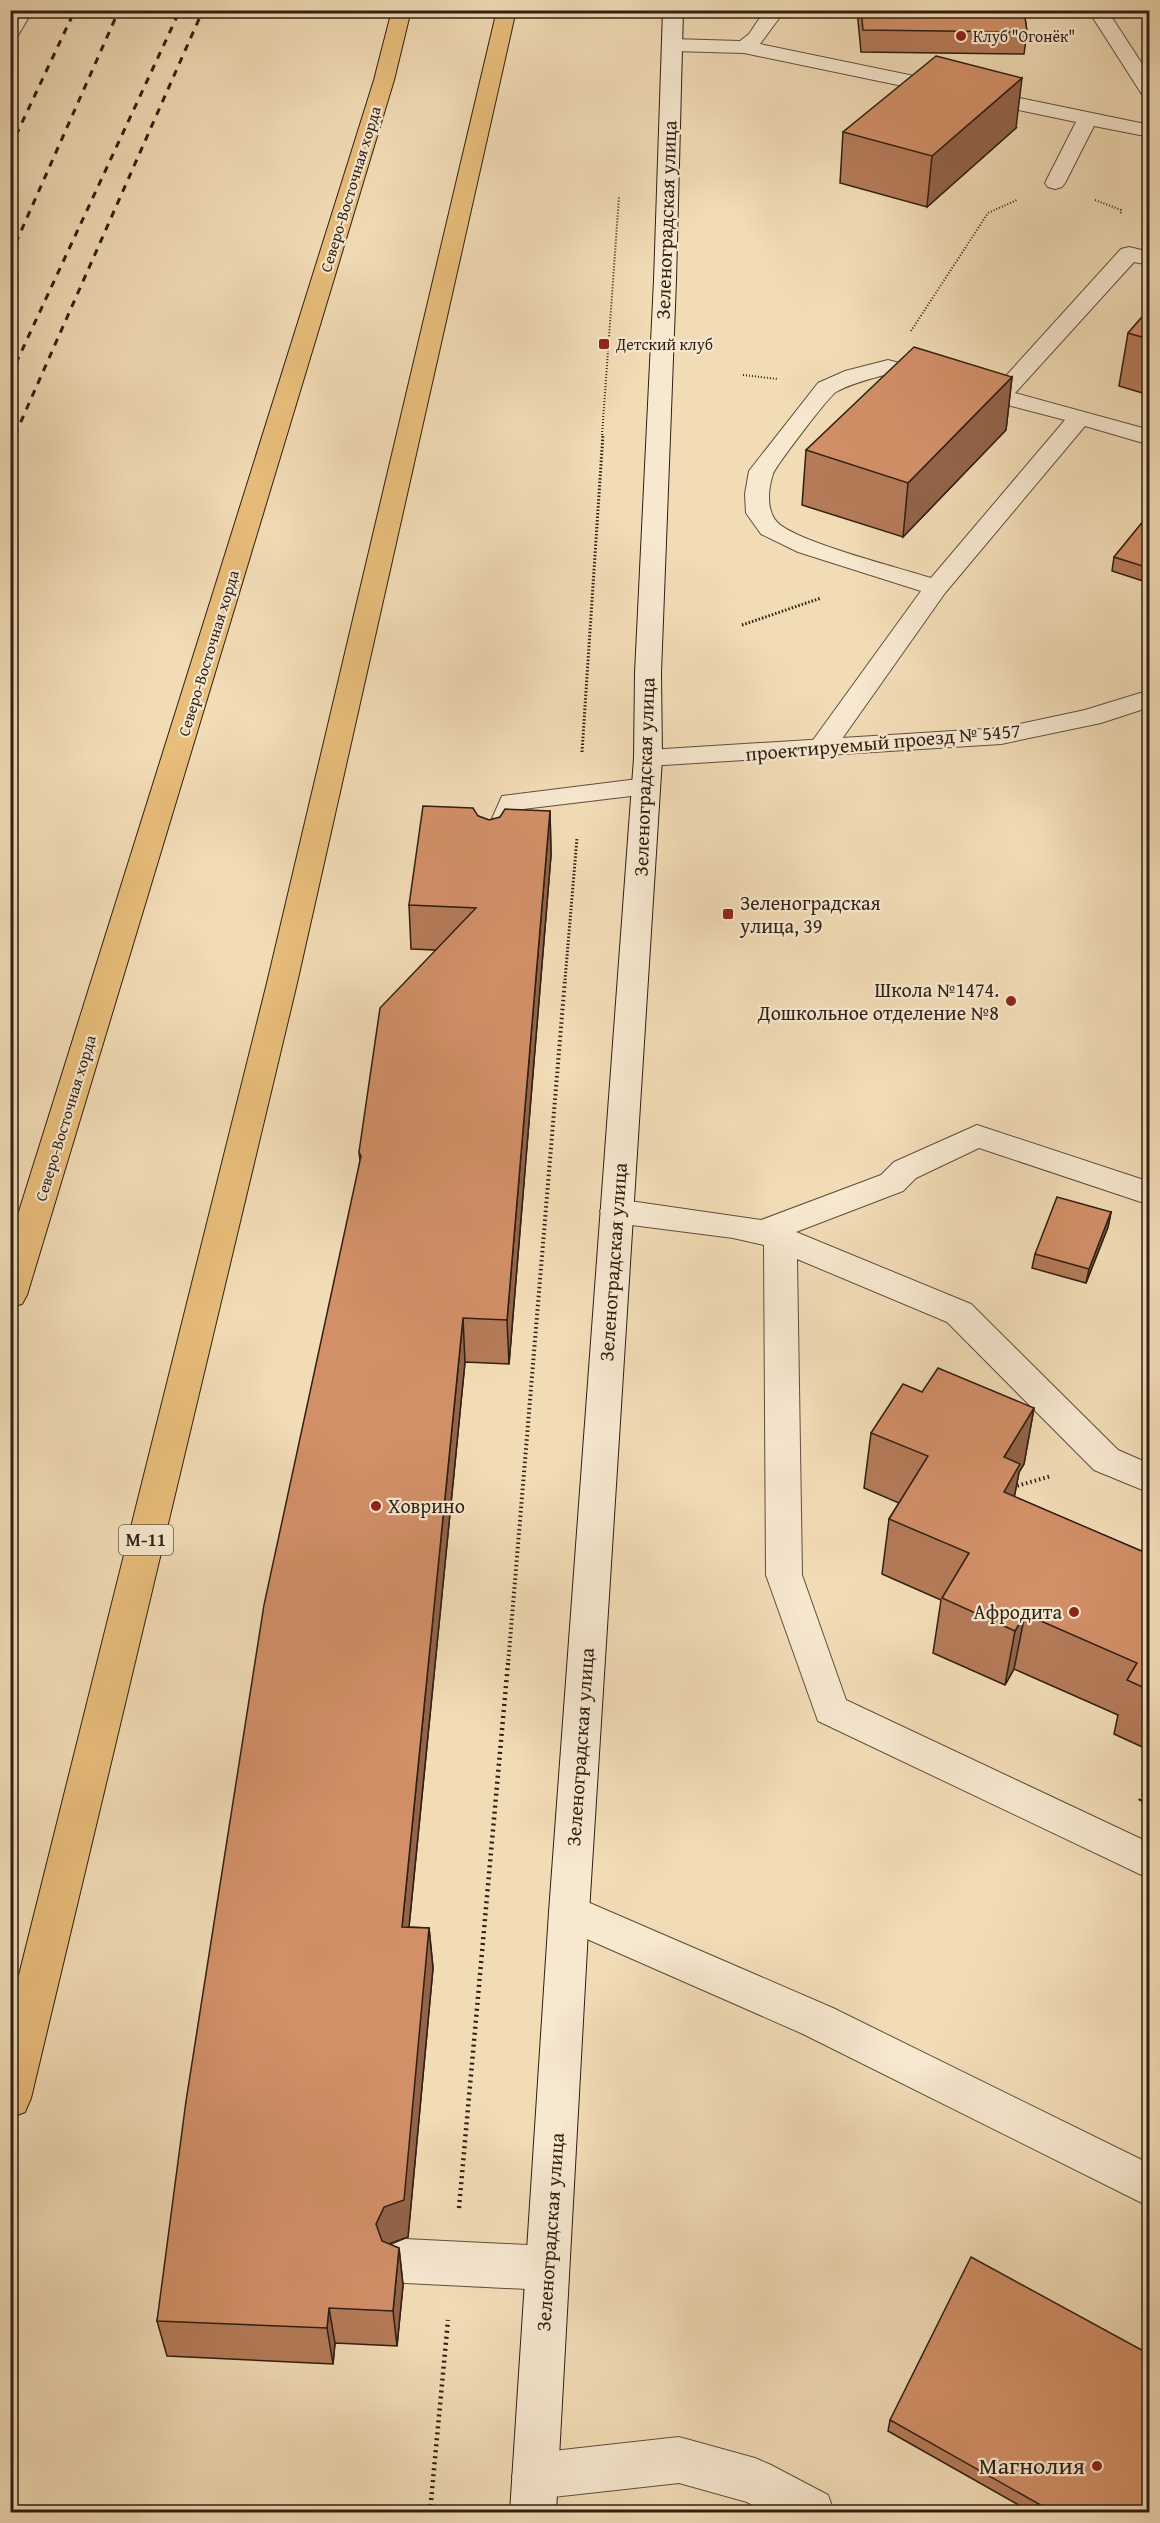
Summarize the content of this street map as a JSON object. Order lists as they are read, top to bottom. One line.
{"streets":{"main road":["Северо-Восточная хорда","М-11"],"street":["Зеленоградская улица","проектируемый проезд № 5457"]},"crossings":[["Зеленоградская улица","проектируемый проезд № 5457"]],"places":{"other":["Клуб \"Огонёк\"","Школа №1474. Дошкольное отделение №8","Ховрино","Афродита","Магнолия"],"transit":["Детский клуб","Зеленоградская улица, 39"]}}
